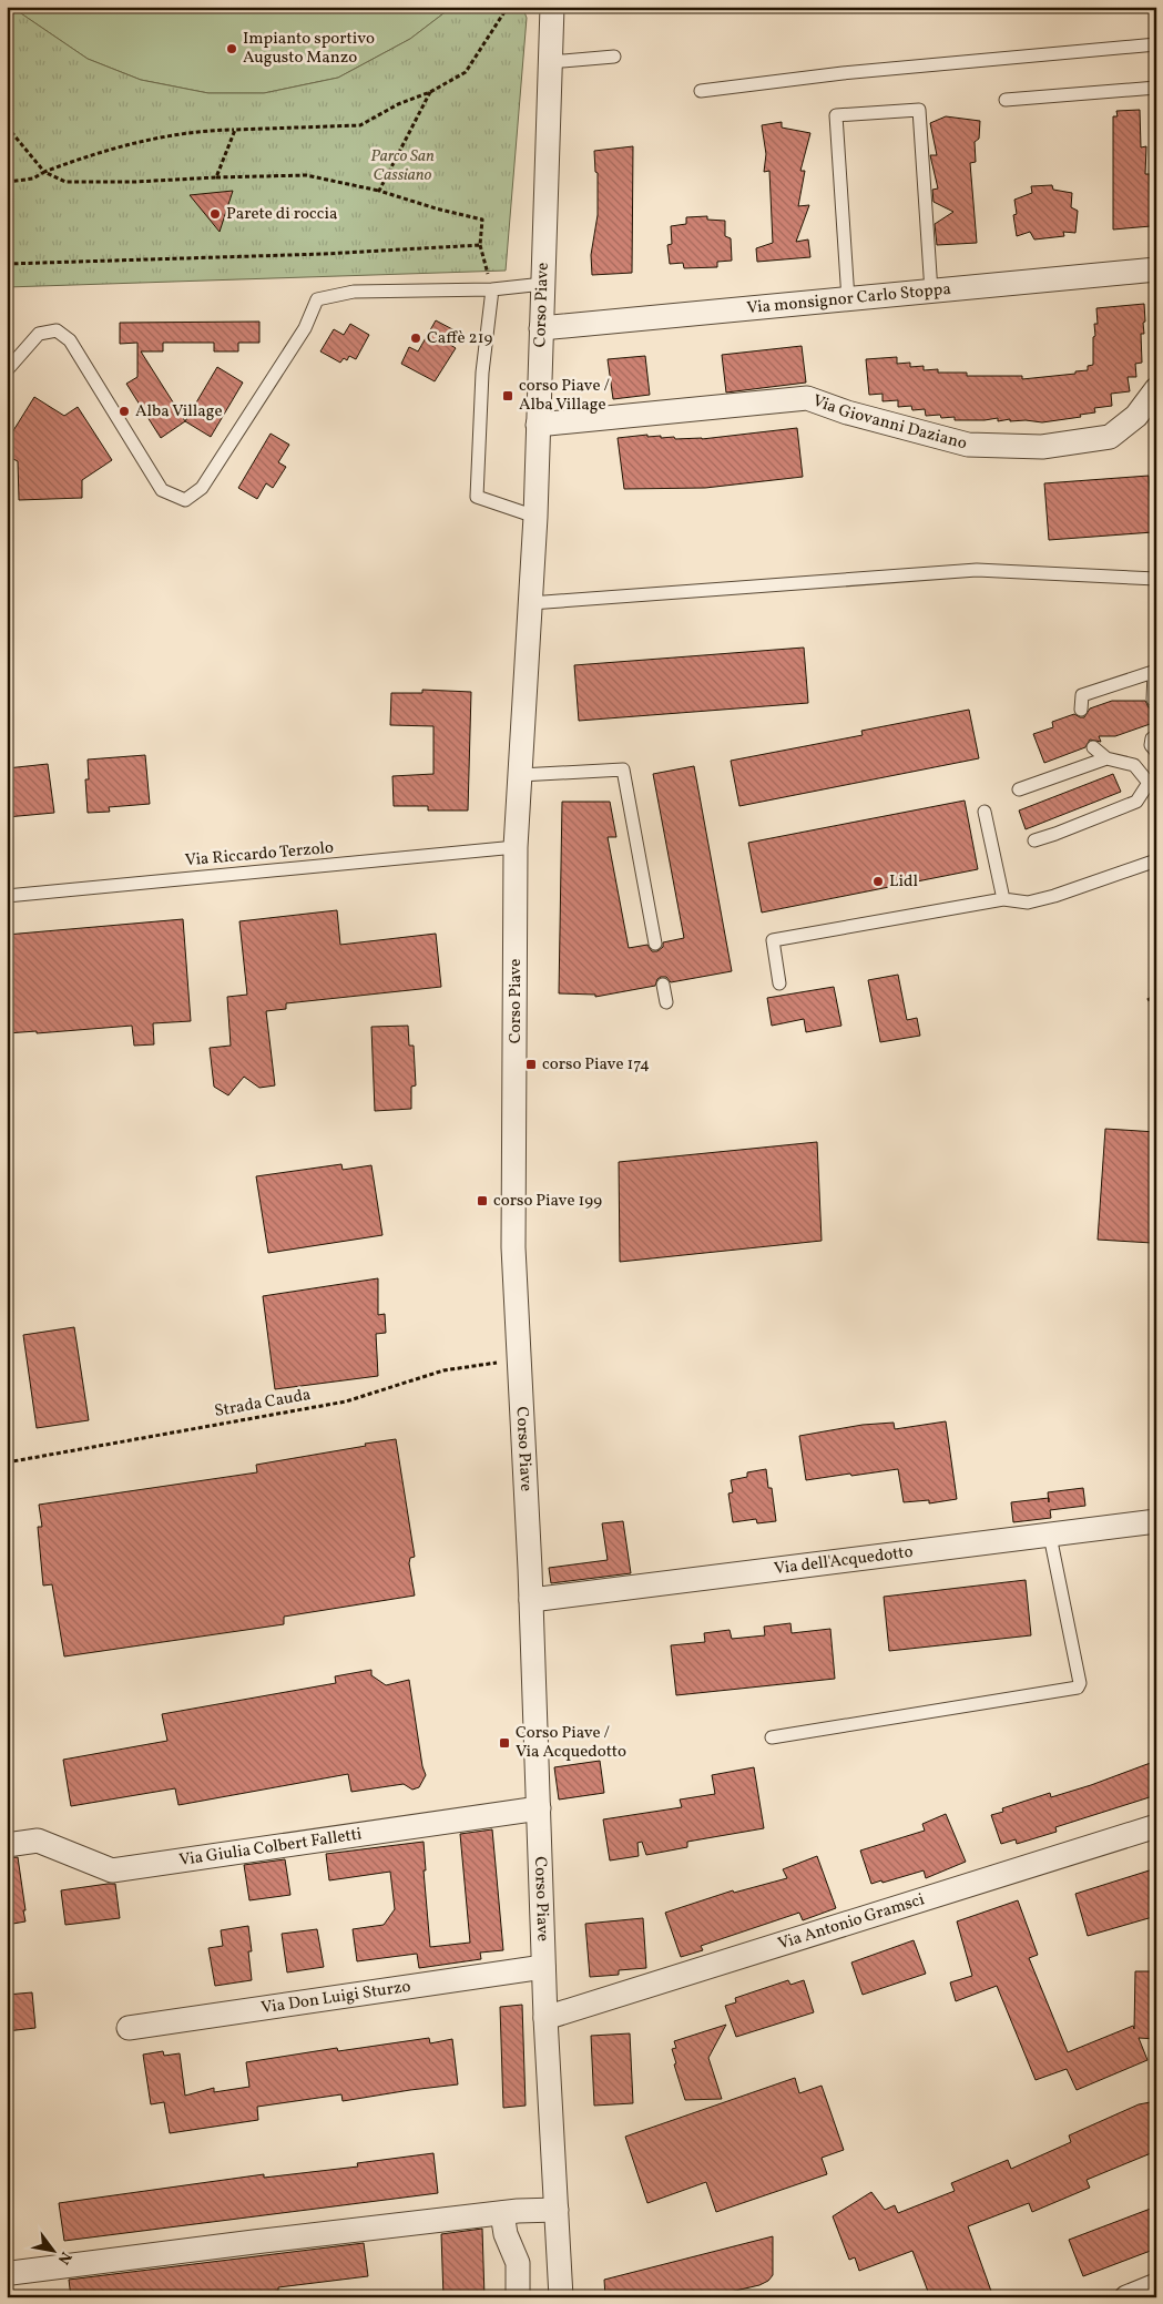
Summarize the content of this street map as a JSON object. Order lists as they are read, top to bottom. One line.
{"streets":{"street":["Via monsignor Carlo Stoppa","Corso Piave","Via Giovanni Daziano","Via dell'Acquedotto","Via Giulia Colbert Falletti","Via Antonio Gramsci","Via Don Luigi Sturzo"],"lane":["Via Riccardo Terzolo"],"path":["Strada Cauda"]},"crossings":[["Via monsignor Carlo Stoppa","Corso Piave"],["Corso Piave","Via Giovanni Daziano"],["Corso Piave","Via Riccardo Terzolo"],["Corso Piave","Strada Cauda"],["Corso Piave","Via dell'Acquedotto"],["Corso Piave","Via Giulia Colbert Falletti"],["Corso Piave","Via Antonio Gramsci"],["Corso Piave","Via Don Luigi Sturzo"]],"parks":["Parco San Cassiano"],"places":{"other":["Impianto sportivo Augusto Manzo","Parete di roccia","Caffè 219","Alba Village","Lidl"],"transit":["corso Piave / Alba Village","corso Piave 174","corso Piave 199","Corso Piave / Via Acquedotto"]},"north":"bottom right"}
